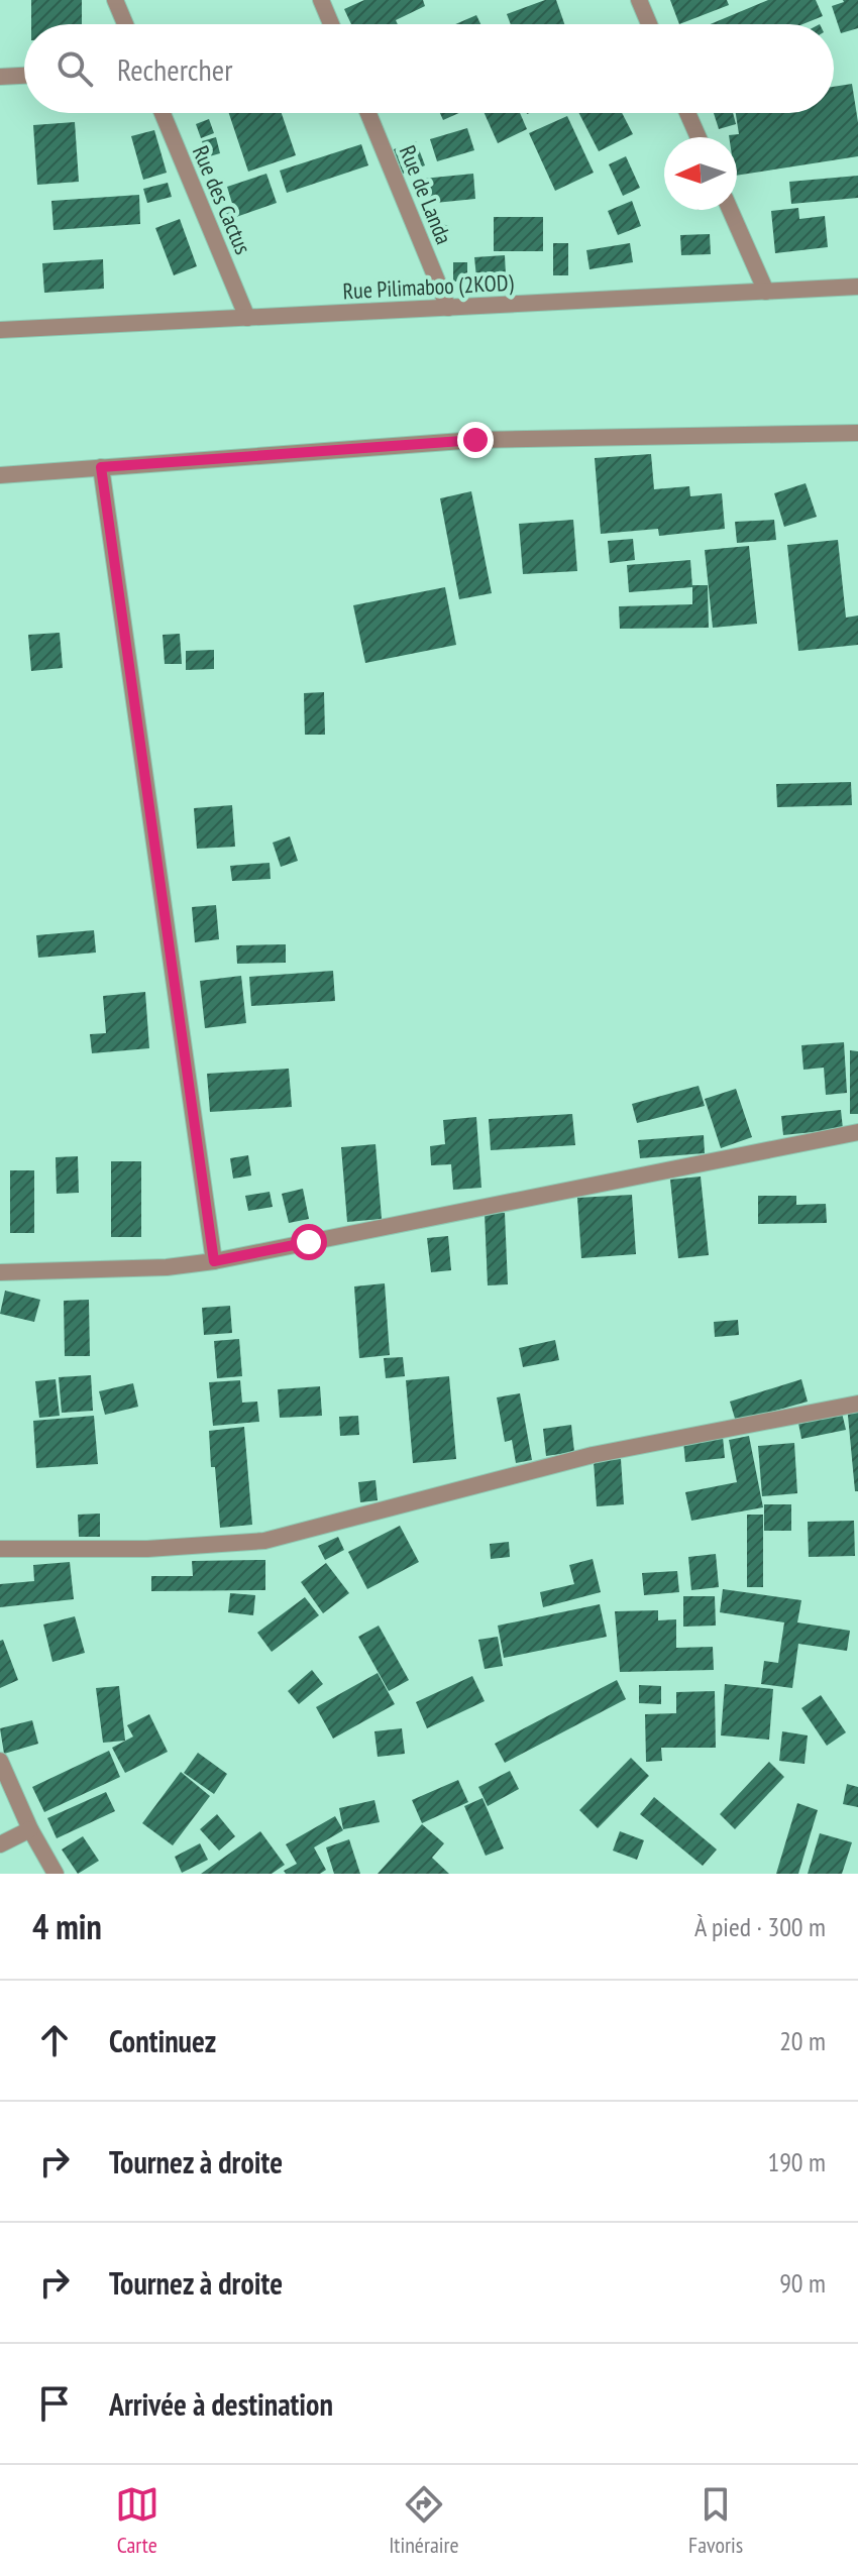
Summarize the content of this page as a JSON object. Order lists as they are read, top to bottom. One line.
{"streets":{"street":["Rue de Landa","Rue des Cactus","Rue Pilimaboo (2KOD)"]},"crossings":[["Rue de Landa","Rue Pilimaboo (2KOD)"],["Rue des Cactus","Rue Pilimaboo (2KOD)"]],"north":"left","page":{"search":"Rechercher","heading":["4 min","À pied · 300 m"],"list":[["Continuez","20 m"],["Tournez à droite","190 m"],["Tournez à droite","90 m"],"Arrivée à destination"],"nav":["Carte","Itinéraire","Favoris"]}}
